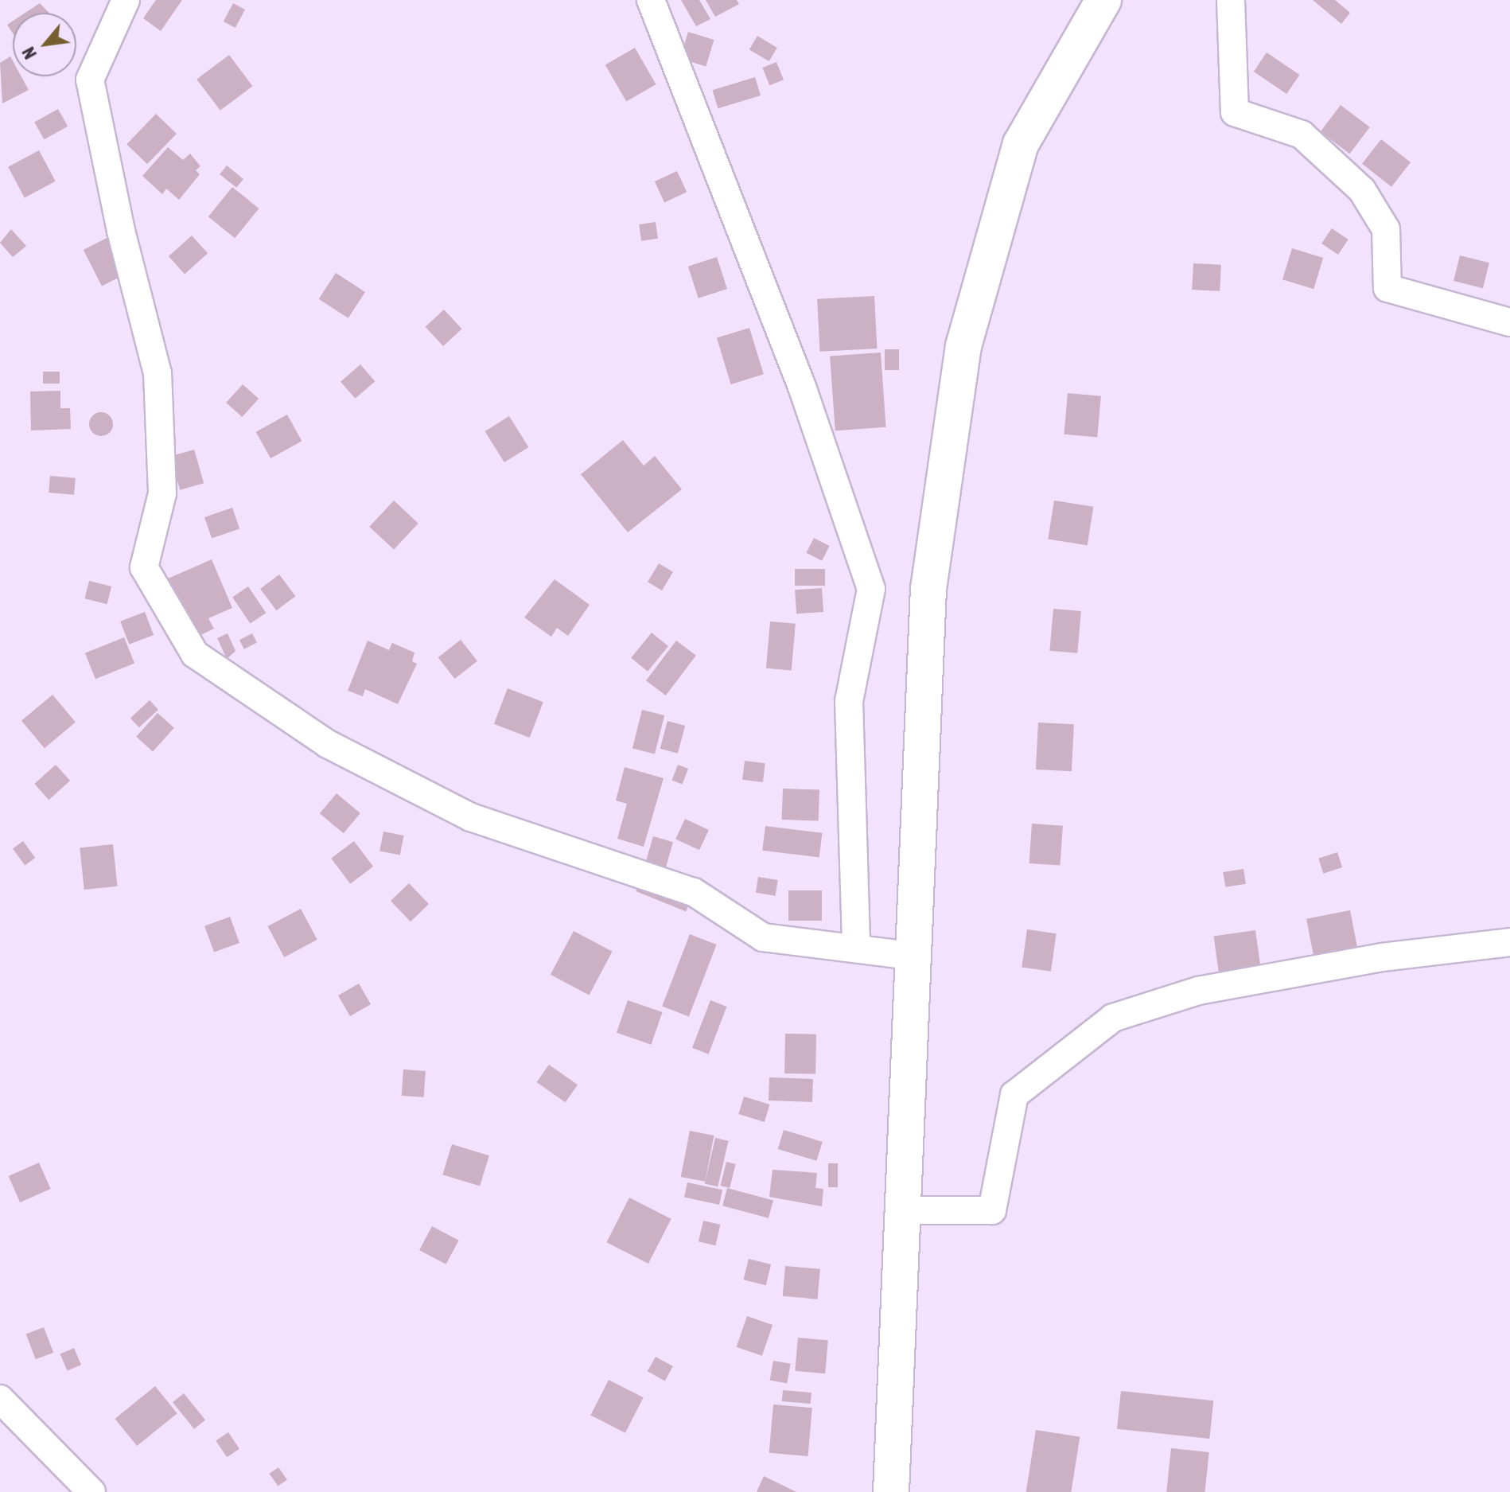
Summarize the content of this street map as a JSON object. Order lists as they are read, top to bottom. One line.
{"north":"bottom left"}
